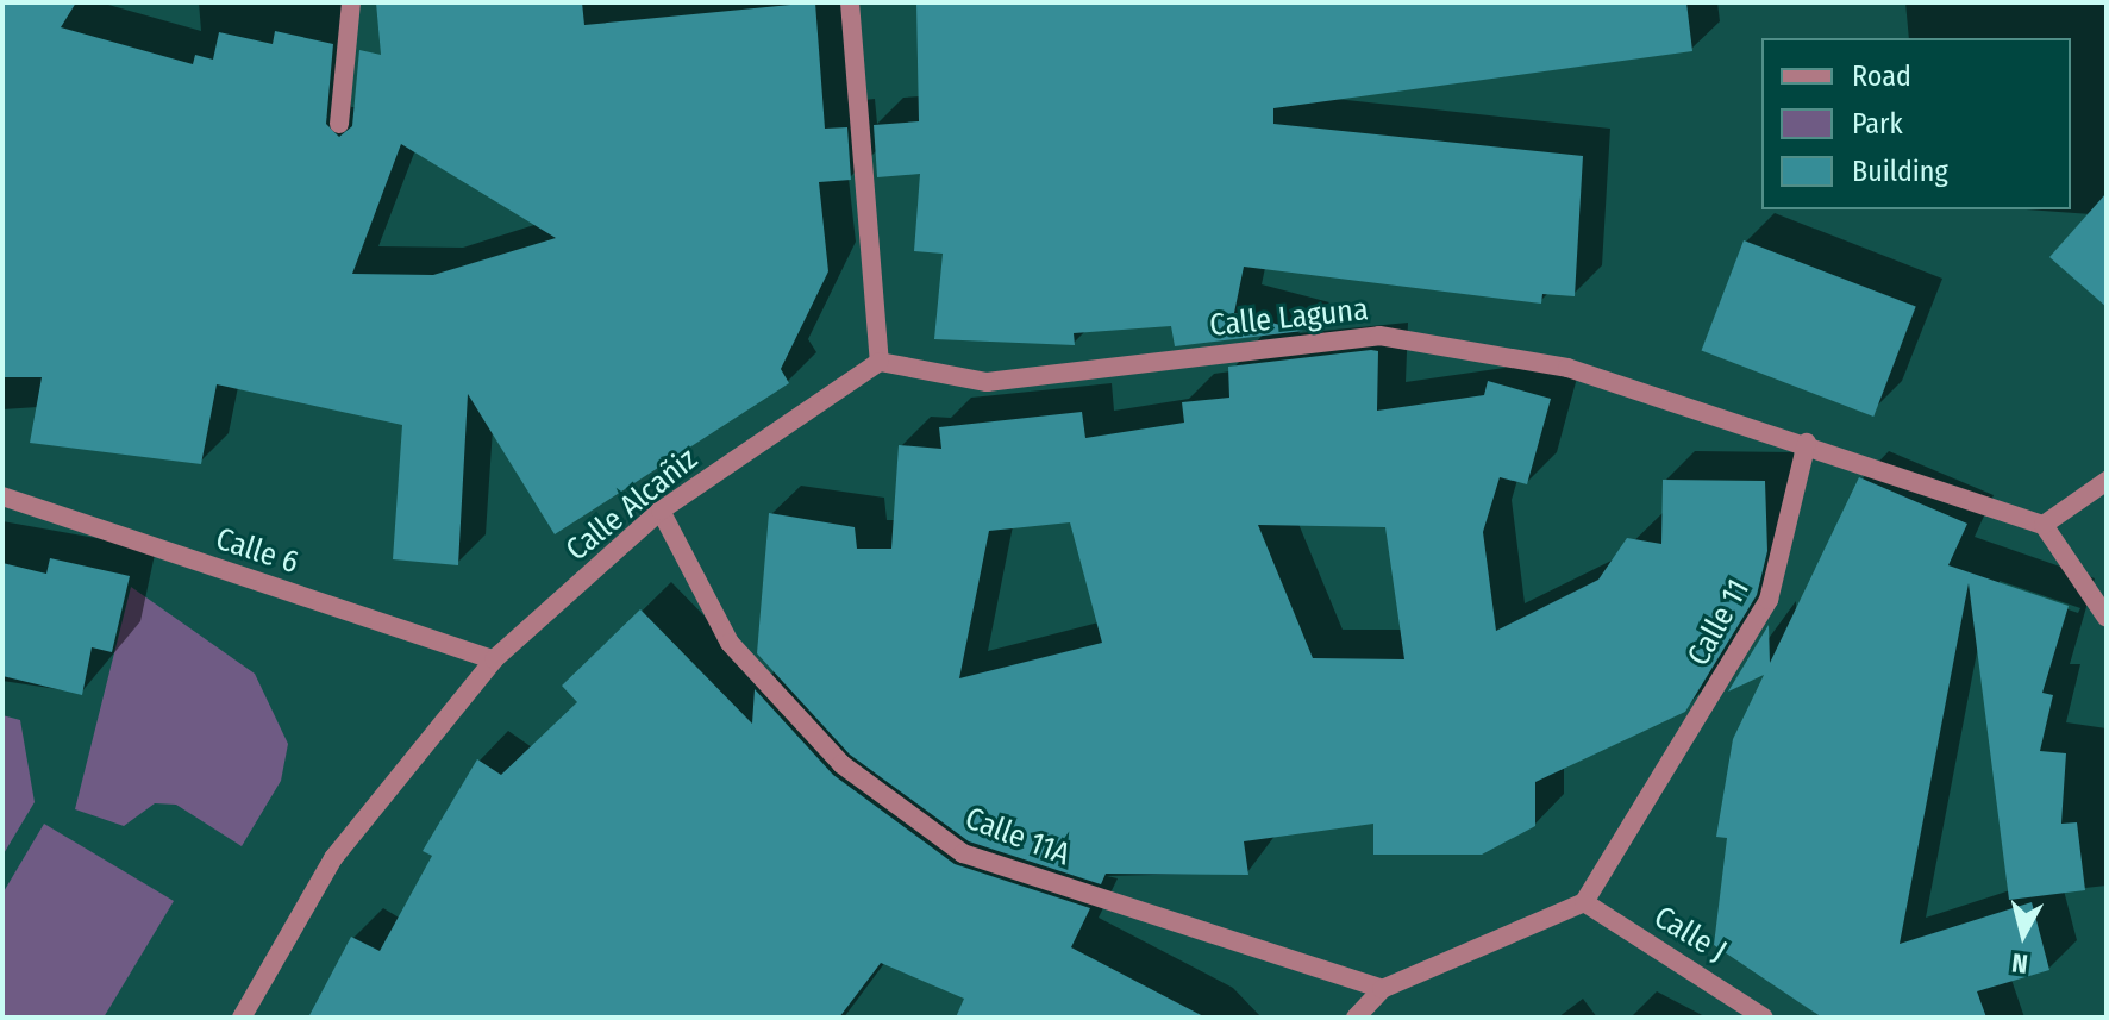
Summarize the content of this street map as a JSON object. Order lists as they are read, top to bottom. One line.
{"streets":{"street":["Calle Laguna","Calle Alcañiz","Calle 6","Calle 11","Calle 11A","Calle J"]},"crossings":[["Calle Laguna","Calle Alcañiz"],["Calle Laguna","Calle 11"],["Calle Alcañiz","Calle 6"],["Calle Alcañiz","Calle 11A"],["Calle 11","Calle J"]],"legend":["Road","Park","Building"],"north":"bottom"}
